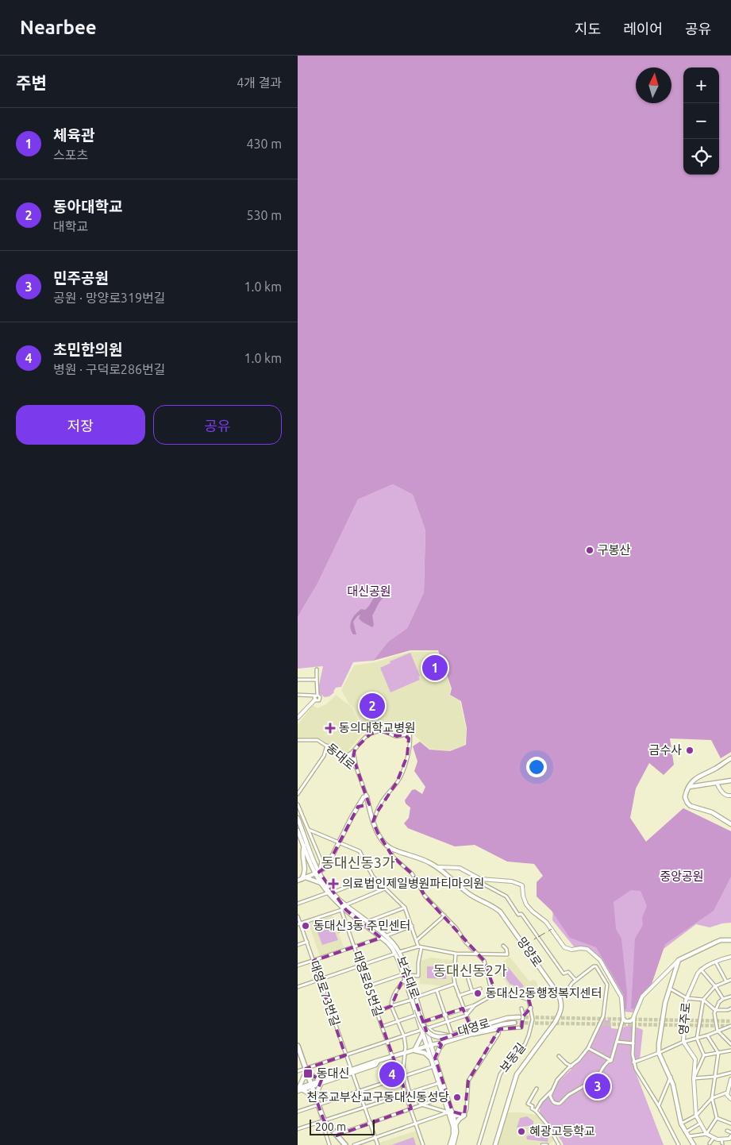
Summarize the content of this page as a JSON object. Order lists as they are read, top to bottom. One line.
{"streets":{"main road":["망양로","보수대로","대영로"],"street":["동대로","대영로85번길","대영로73번길","영주로","보동길"]},"crossings":[["보수대로","대영로85번길"],["보수대로","대영로"],["대영로85번길","대영로"],["대영로73번길","대영로"]],"districts":["동대신동3가","동대신동2가"],"parks":["대신공원","중앙공원"],"places":{"other":["구봉산","금수사","동대신3동 주민센터","동대신2동행정복지센터","천주교부산교구동대신동성당","혜광고등학교"],"health":["동의대학교병원","의료법인제일병원파티마의원"],"transit":["동대신"]},"scale_bar":"200 m","north":"top","page":{"header":"Nearbee","nav":["지도","레이어","공유"],"heading":["주변","4개 결과"],"map_buttons":["+","−"],"list":[{"mark":"1","name":"체육관","note":"스포츠","value":"430 m"},{"mark":"2","name":"동아대학교","note":"대학교","value":"530 m"},{"mark":"3","name":"민주공원","note":"공원 · 망양로319번길","value":"1.0 km"},{"mark":"4","name":"초민한의원","note":"병원 · 구덕로286번길","value":"1.0 km"}],"buttons":["저장","공유"],"pins":["1","2","4","3"],"scale":"200 m"}}
